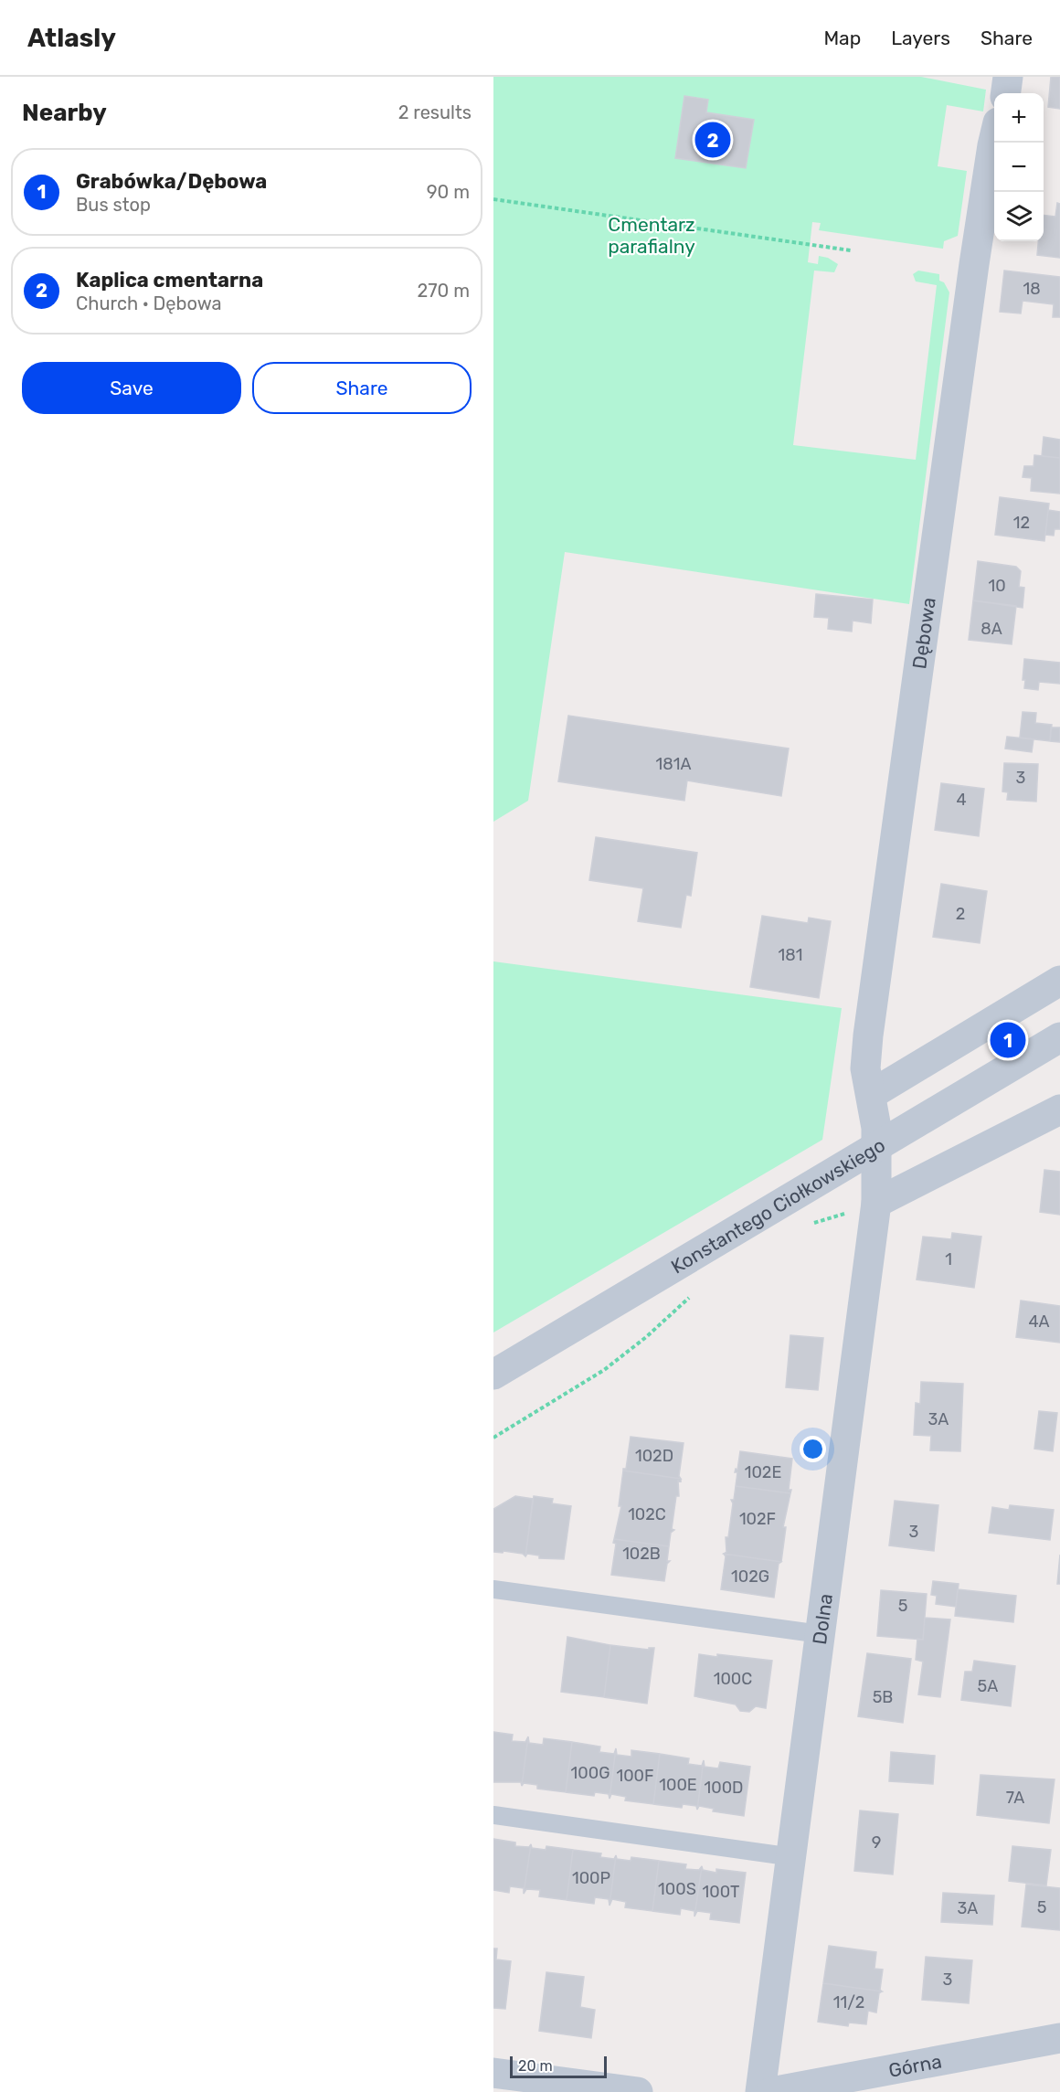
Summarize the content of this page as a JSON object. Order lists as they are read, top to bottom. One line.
{"streets":{"street":["Dębowa","Konstantego Ciołkowskiego","Dolna","Górna"]},"crossings":[["Dębowa","Konstantego Ciołkowskiego"],["Dębowa","Dolna"],["Konstantego Ciołkowskiego","Dolna"]],"parks":["Cmentarz parafialny"],"house_numbers":["18","12","10","8A","181A","3","4","2","181","1","4A","3A","102D","102E","102C","102F","3","102B","102G","5","100C","5A","5B","100G","100F","100E","100D","7A","9","100P","100S","100T","5","3A","3","11/2"],"scale_bar":"20 m","page":{"header":"Atlasly","nav":["Map","Layers","Share"],"heading":["Nearby","2 results"],"map_buttons":["+","−"],"pins":["2","1"],"list":[{"mark":"1","name":"Grabówka/Dębowa","note":"Bus stop","value":"90 m"},{"mark":"2","name":"Kaplica cmentarna","note":"Church · Dębowa","value":"270 m"}],"buttons":["Save","Share"],"scale":"20 m"}}
